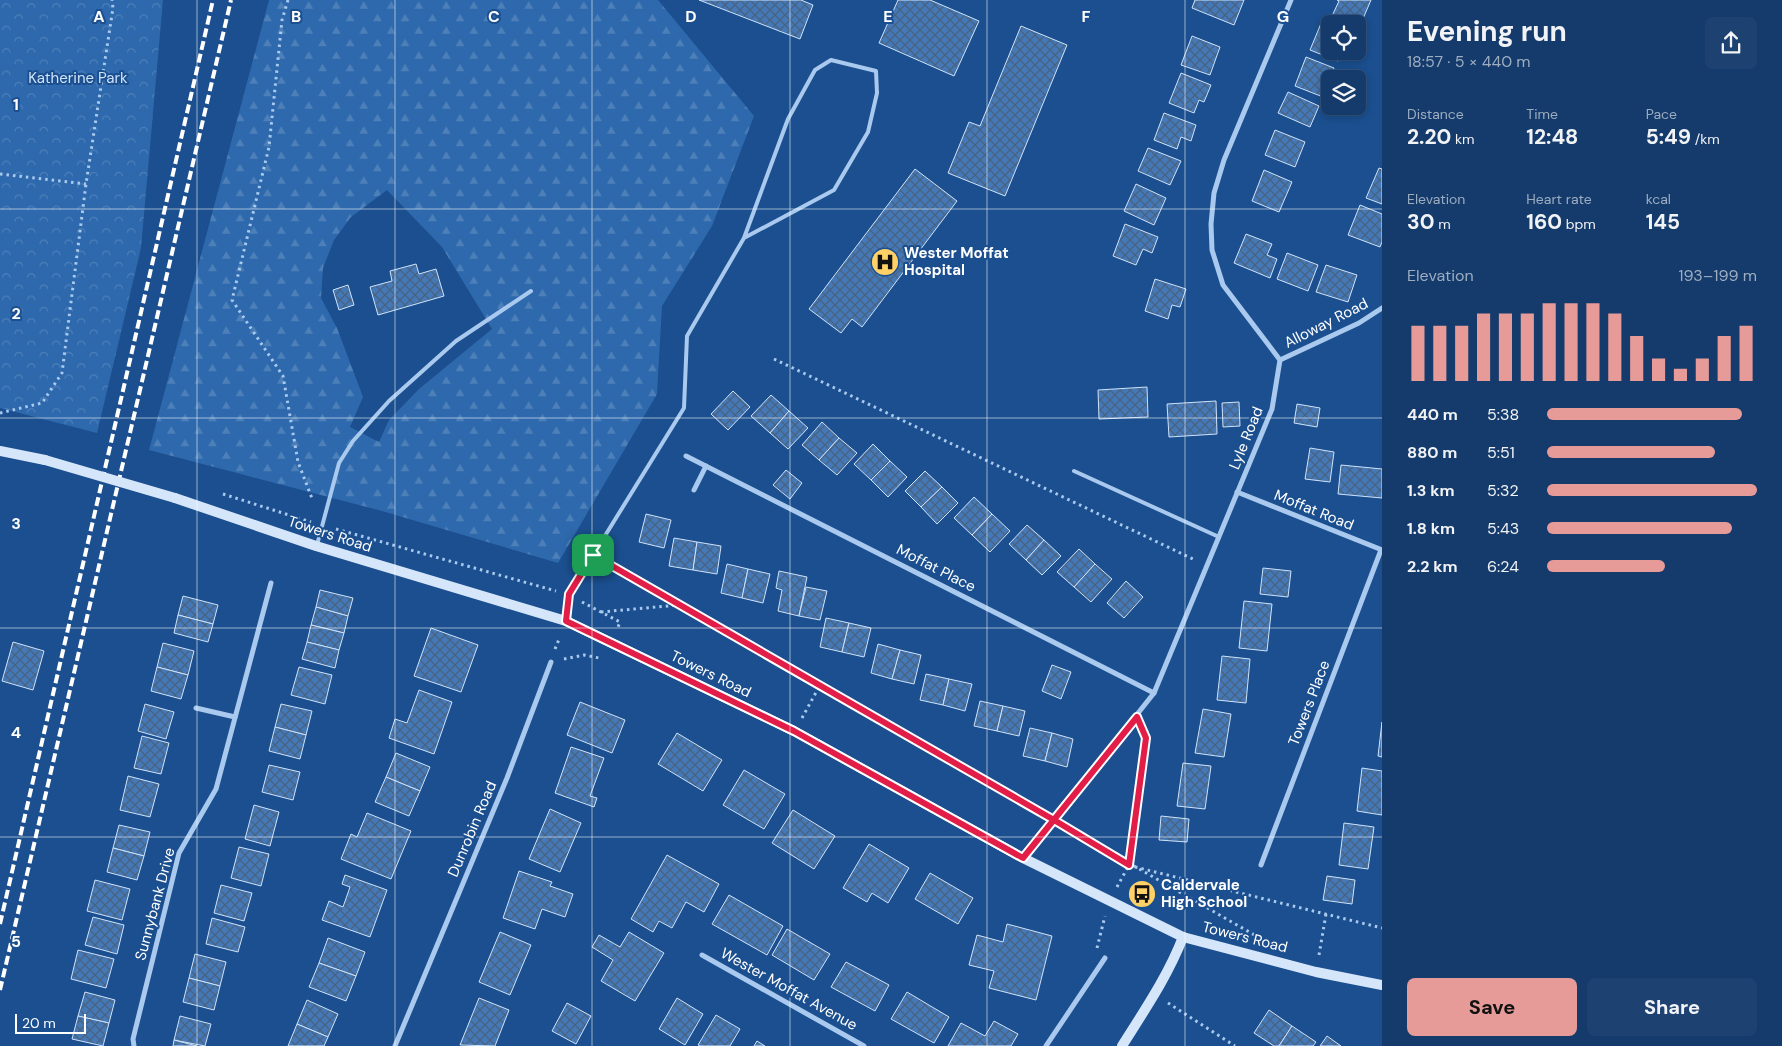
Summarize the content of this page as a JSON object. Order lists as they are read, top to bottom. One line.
{"streets":{"main road":["Towers Road"],"street":["Alloway Road","Lyle Road","Moffat Road","Moffat Place","Towers Place","Dunrobin Road","Sunnybank Drive","Wester Moffat Avenue"]},"crossings":[["Alloway Road","Lyle Road"],["Lyle Road","Moffat Road"],["Lyle Road","Towers Road"],["Lyle Road","Moffat Place"],["Moffat Road","Towers Place"]],"parks":["Katherine Park"],"places":{"hospital":["Wester Moffat Hospital"],"bus stop":["Caldervale High School"]},"scale_bar":"20 m","page":{"heading":["Evening run","18:57 · 5 × 440 m"],"stats":[["Distance","2.20 km"],["Time","12:48"],["Pace","5:49 /km"],["Elevation","30 m"],["Heart rate","160 bpm"],["kcal","145"]],"chart":["Elevation","193–199 m"],"list":[{"name":"440 m","note":"5:38"},{"name":"880 m","note":"5:51"},{"name":"1.3 km","note":"5:32"},{"name":"1.8 km","note":"5:43"},{"name":"2.2 km","note":"6:24"}],"buttons":["Save","Share"],"scale":"20 m"},"grid":{"columns":["A","B","C","D","E","F","G"],"rows":["1","2","3","4","5"]}}
